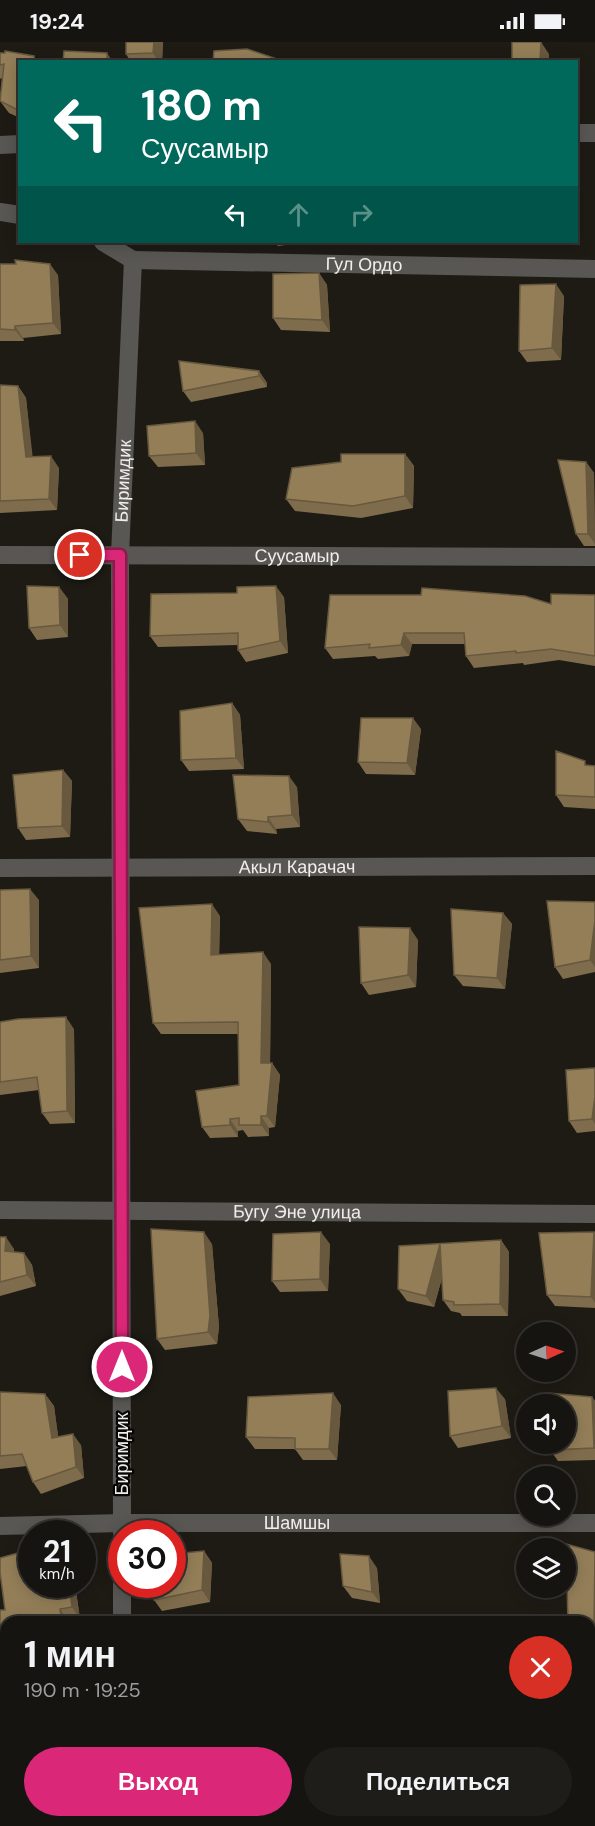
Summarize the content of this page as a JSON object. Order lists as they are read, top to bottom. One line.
{"streets":{"street":["Гул Ордо","Биримдик","Суусамыр","Акыл Карачач","Бугу Эне улица","Шамшы"]},"crossings":[["Гул Ордо","Биримдик"],["Биримдик","Суусамыр"],["Биримдик","Акыл Карачач"],["Биримдик","Бугу Эне улица"]],"north":"right","page":{"status":"19:24","turn":["180 m","Суусамыр"],"speed":"21 km/h","limit":"30","heading":["1 мин","190 m · 19:25"],"buttons":["Выход","Поделиться"]}}
